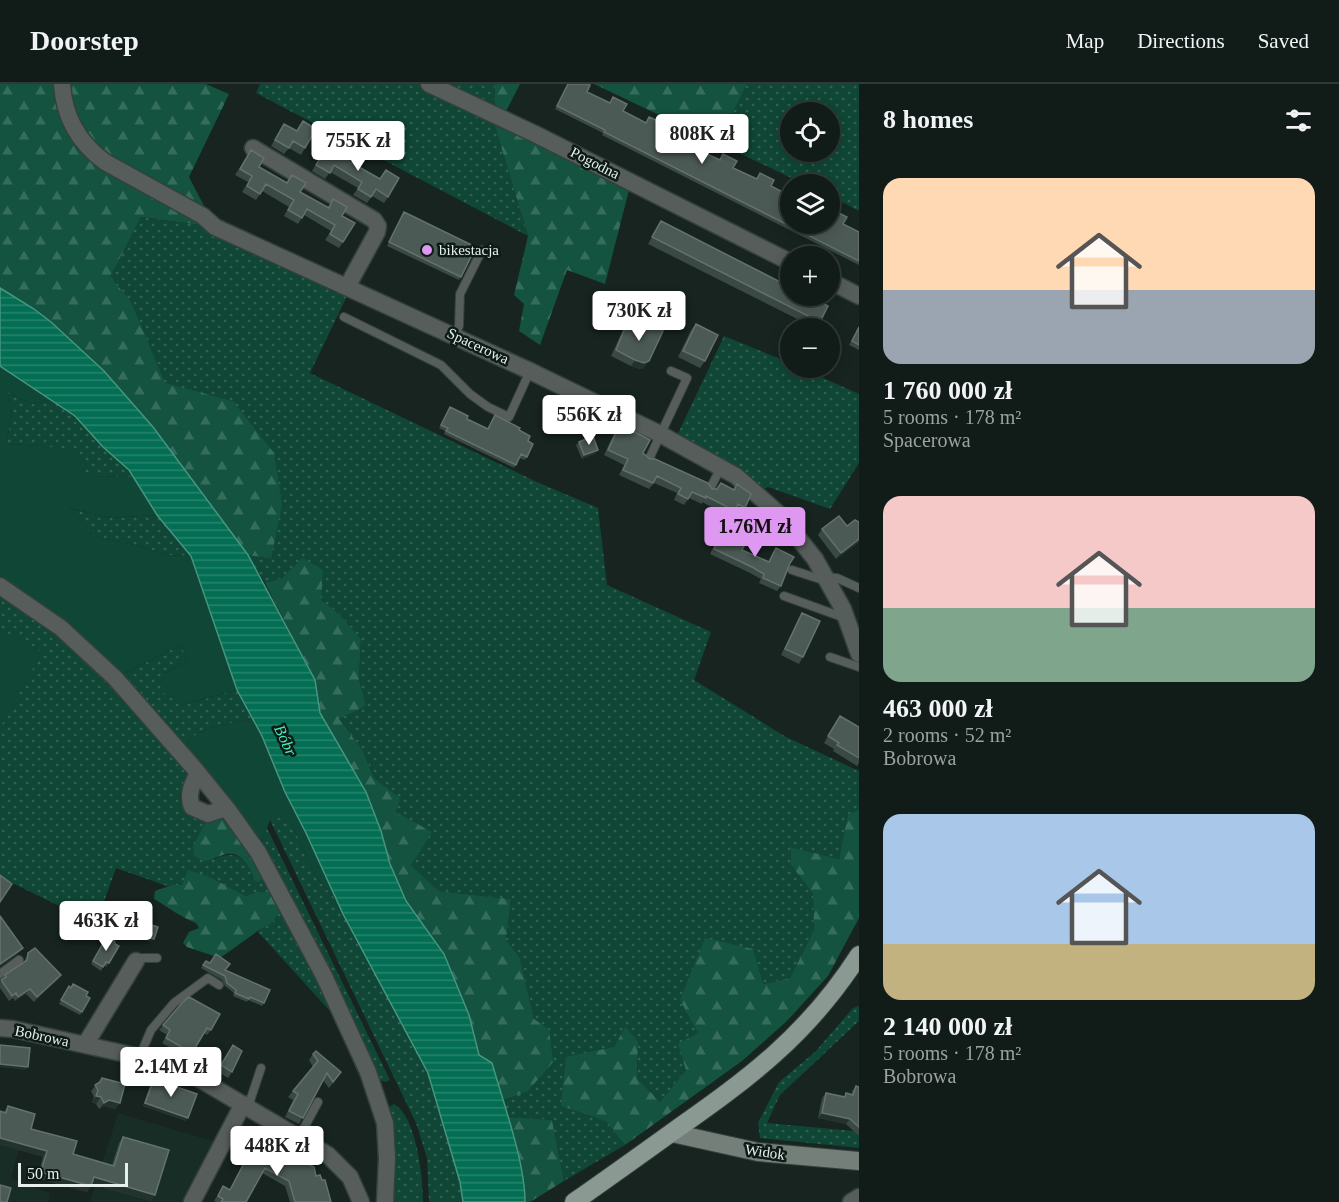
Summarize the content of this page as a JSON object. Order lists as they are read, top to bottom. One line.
{"streets":{"main road":["Widok"],"street":["Pogodna","Spacerowa","Bobrowa"]},"water":["Bóbr"],"places":["bikestacja"],"scale_bar":"50 m","page":{"header":"Doorstep","nav":["Map","Directions","Saved"],"heading":"8 homes","map_buttons":["+","−"],"price":["808K zł","755K zł","730K zł","556K zł","1.76M zł","463K zł","2.14M zł","448K zł"],"list":[{"name":"1 760 000 zł","note":"5 rooms · 178 m² · Spacerowa"},{"name":"463 000 zł","note":"2 rooms · 52 m² · Bobrowa"},{"name":"2 140 000 zł","note":"5 rooms · 178 m² · Bobrowa"}],"scale":"50 m"}}
